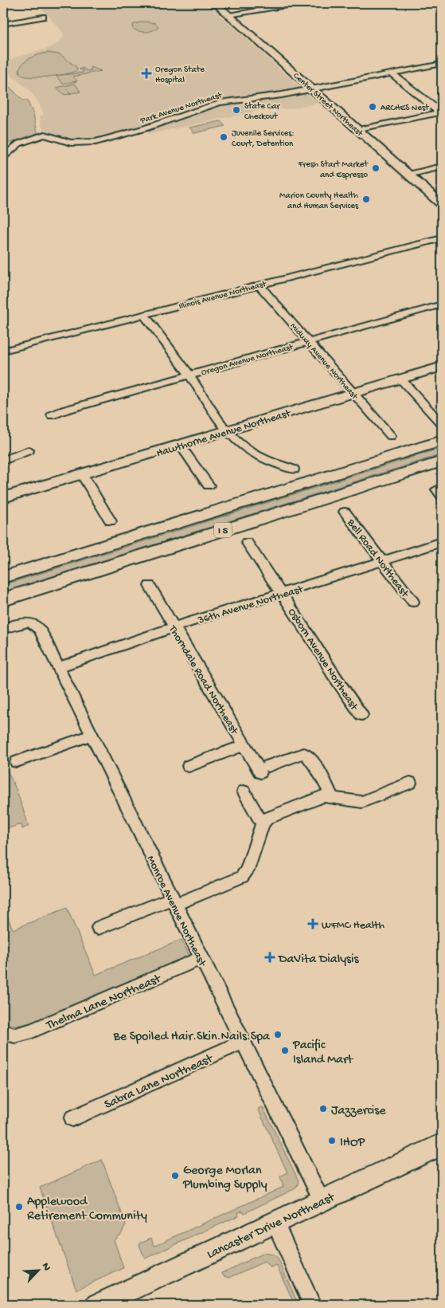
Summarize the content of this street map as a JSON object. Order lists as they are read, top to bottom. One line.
{"streets":{"highway":["I 5"],"main road":["Center Street Northeast","Hawthorne Avenue Northeast","Lancaster Drive Northeast"],"street":["Park Avenue Northeast","Illinois Avenue Northeast","Oregon Avenue Northeast","Midway Avenue Northeast","Bell Road Northeast","36th Avenue Northeast","Osborn Avenue Northeast","Thorndale Road Northeast","Monroe Avenue Northeast","Thelma Lane Northeast","Sabra Lane Northeast"]},"crossings":[["Center Street Northeast","Park Avenue Northeast"],["Illinois Avenue Northeast","Midway Avenue Northeast"],["Oregon Avenue Northeast","Midway Avenue Northeast"],["Midway Avenue Northeast","Hawthorne Avenue Northeast"],["Bell Road Northeast","36th Avenue Northeast"],["36th Avenue Northeast","Osborn Avenue Northeast"],["36th Avenue Northeast","Thorndale Road Northeast"],["36th Avenue Northeast","Monroe Avenue Northeast"],["Monroe Avenue Northeast","Thelma Lane Northeast"],["Monroe Avenue Northeast","Sabra Lane Northeast"],["Monroe Avenue Northeast","Lancaster Drive Northeast"]],"places":{"health":["Oregon State Hospital","WFMC Health","DaVita Dialysis"],"other":["ARCHES Nest","State Car Checkout","Juvenile Services: Court, Detention","Fresh Start Market and Espresso","Marion County Health and Human Services","Be Spoiled Hair.Skin.Nails.Spa","Pacific Island Mart","Jazzercise","IHOP","George Morlan Plumbing Supply","Applewood Retirement Community"]},"north":"top right"}
